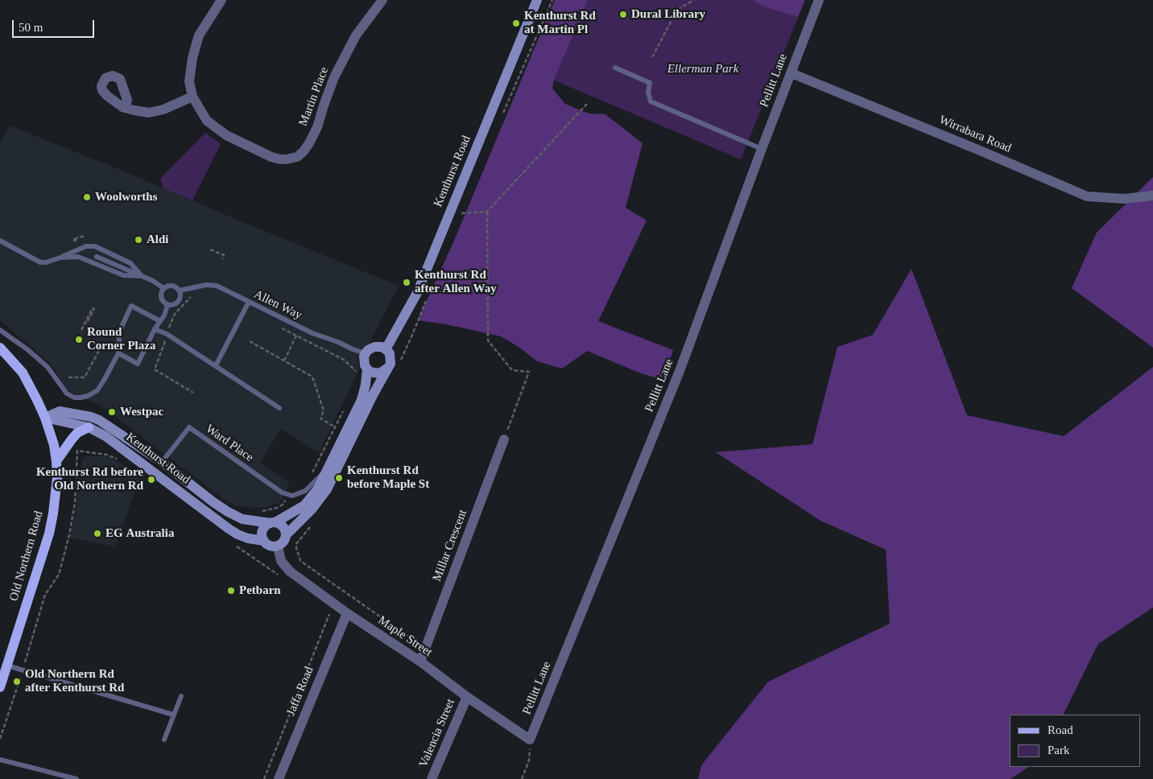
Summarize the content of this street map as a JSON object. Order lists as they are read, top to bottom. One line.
{"streets":{"main road":["Kenthurst Road","Old Northern Road"],"street":["Pellitt Lane","Martin Place","Wirrabara Road","Millar Crescent","Maple Street","Jaffa Road","Valencia Street"],"lane":["Allen Way","Ward Place"]},"crossings":[["Pellitt Lane","Wirrabara Road"],["Pellitt Lane","Maple Street"],["Kenthurst Road","Allen Way"],["Kenthurst Road","Ward Place"],["Kenthurst Road","Old Northern Road"],["Kenthurst Road","Maple Street"],["Millar Crescent","Maple Street"],["Maple Street","Jaffa Road"],["Maple Street","Valencia Street"]],"parks":["Ellerman Park"],"places":["Dural Library","Kenthurst Rd at Martin Pl","Woolworths","Aldi","Kenthurst Rd after Allen Way","Round Corner Plaza","Westpac","Kenthurst Rd before Maple St","Kenthurst Rd before Old Northern Rd","EG Australia","Petbarn","Old Northern Rd after Kenthurst Rd"],"legend":["Road","Park"],"scale_bar":"50 m"}
